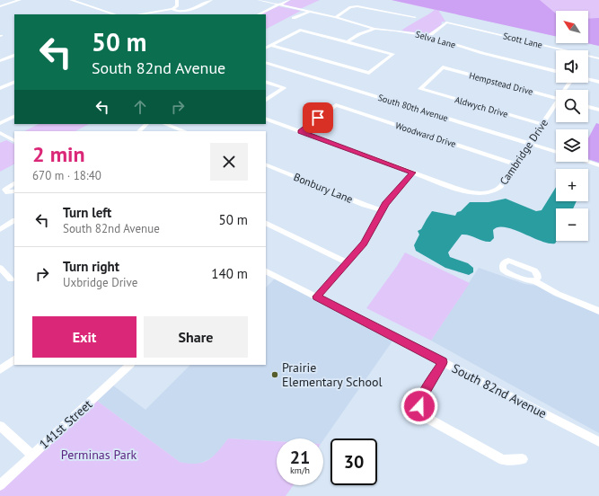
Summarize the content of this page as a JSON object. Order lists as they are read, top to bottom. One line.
{"streets":{"street":["Selva Lane","Scott Lane","Hempstead Drive","Aldwych Drive","South 80th Avenue","Woodward Drive","Cambridge Drive","Bonbury Lane","South 82nd Avenue","141st Street"]},"crossings":[["Selva Lane","Scott Lane"],["Hempstead Drive","Aldwych Drive"],["Aldwych Drive","Cambridge Drive"],["South 80th Avenue","Cambridge Drive"],["Woodward Drive","Cambridge Drive"]],"parks":["Perminas Park"],"places":["Prairie Elementary School"],"north":"top left","page":{"map_buttons":["+","−"],"turn":["50 m","South 82nd Avenue"],"heading":["2 min","670 m · 18:40"],"list":[{"name":"Turn left","note":"South 82nd Avenue","value":"50 m"},{"name":"Turn right","note":"Uxbridge Drive","value":"140 m"}],"buttons":["Exit","Share"],"speed":"21 km/h","limit":"30"}}
